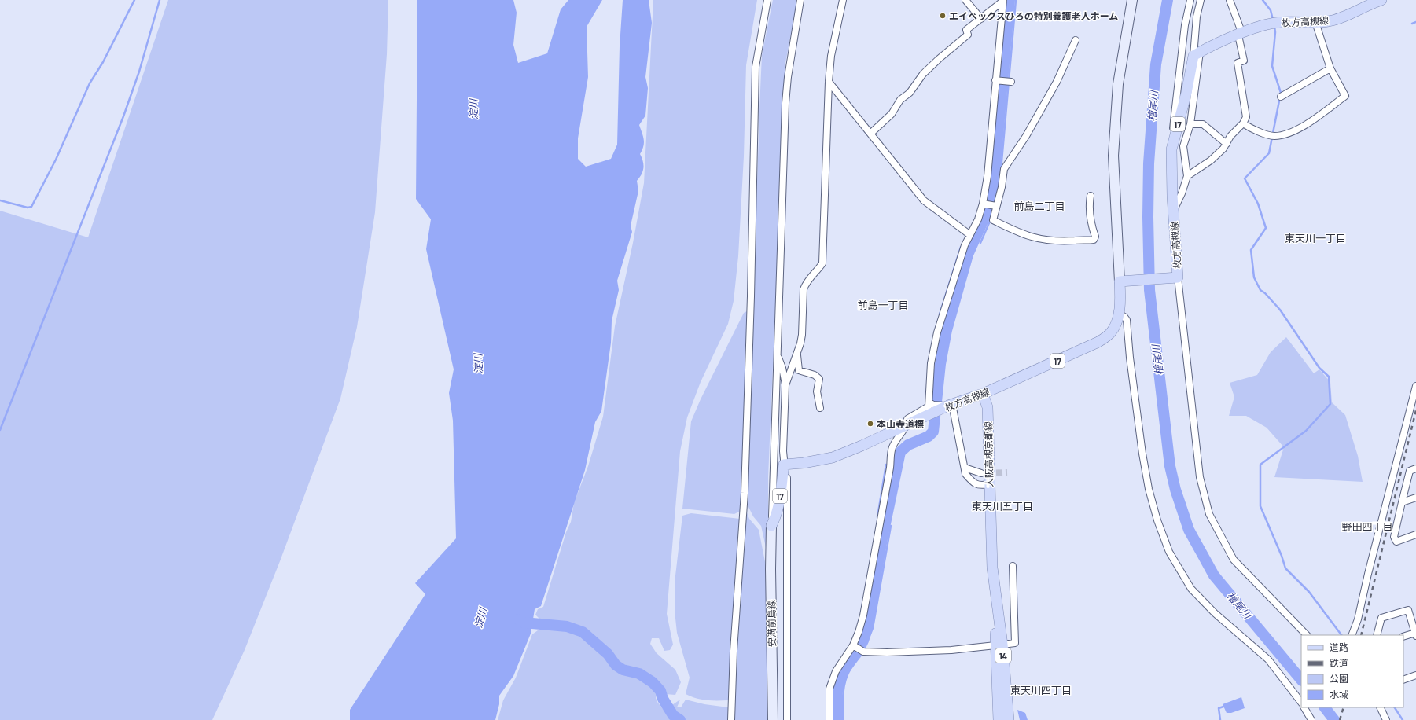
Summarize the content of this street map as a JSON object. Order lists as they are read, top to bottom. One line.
{"streets":{"main road":["枚方高槻線","17","大阪高槻京都線","14"],"street":["安満前島線"]},"crossings":[["枚方高槻線","17"],["枚方高槻線","大阪高槻京都線"],["17","安満前島線"]],"districts":["前島二丁目","東天川一丁目","前島一丁目","東天川五丁目","野田四丁目","東天川四丁目"],"water":["檜尾川","淀川"],"places":["エイぺックスひろの特別養護老人ホーム","本山寺道標"],"legend":["道路","鉄道","公園","水域"]}
